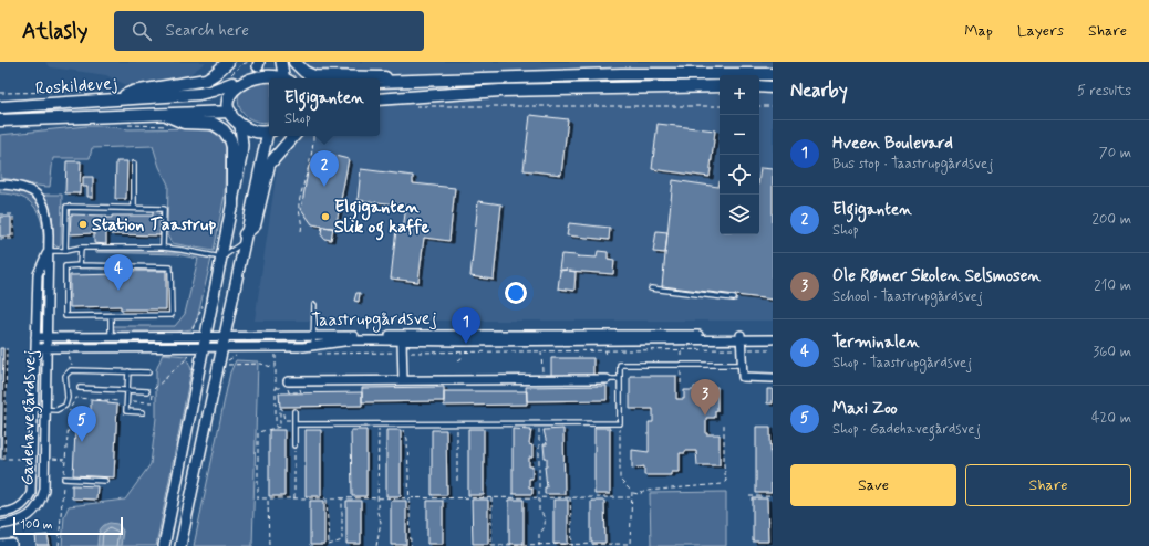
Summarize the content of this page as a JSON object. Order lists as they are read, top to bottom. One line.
{"streets":{"main road":["Roskildevej"],"street":["Taastrupgårdsvej","Gadehavegårdsvej"]},"crossings":[["Taastrupgårdsvej","Gadehavegårdsvej"]],"places":["Elgiganten Slik og kaffe","Station Taastrup"],"scale_bar":"100 m","page":{"header":"Atlasly","search":"Search here","nav":["Map","Layers","Share"],"heading":["Nearby","5 results"],"map_buttons":["+","−"],"popup":["Elgiganten","Shop"],"list":[{"mark":"1","name":"Hveen Boulevard","note":"Bus stop · Taastrupgårdsvej","value":"70 m"},{"mark":"2","name":"Elgiganten","note":"Shop","value":"200 m"},{"mark":"3","name":"Ole Rømer Skolen Selsmosen","note":"School · Taastrupgårdsvej","value":"210 m"},{"mark":"4","name":"Terminalen","note":"Shop · Taastrupgårdsvej","value":"360 m"},{"mark":"5","name":"Maxi Zoo","note":"Shop · Gadehavegårdsvej","value":"420 m"}],"pins":["2","4","1","3","5"],"buttons":["Save","Share"],"scale":"100 m"}}
